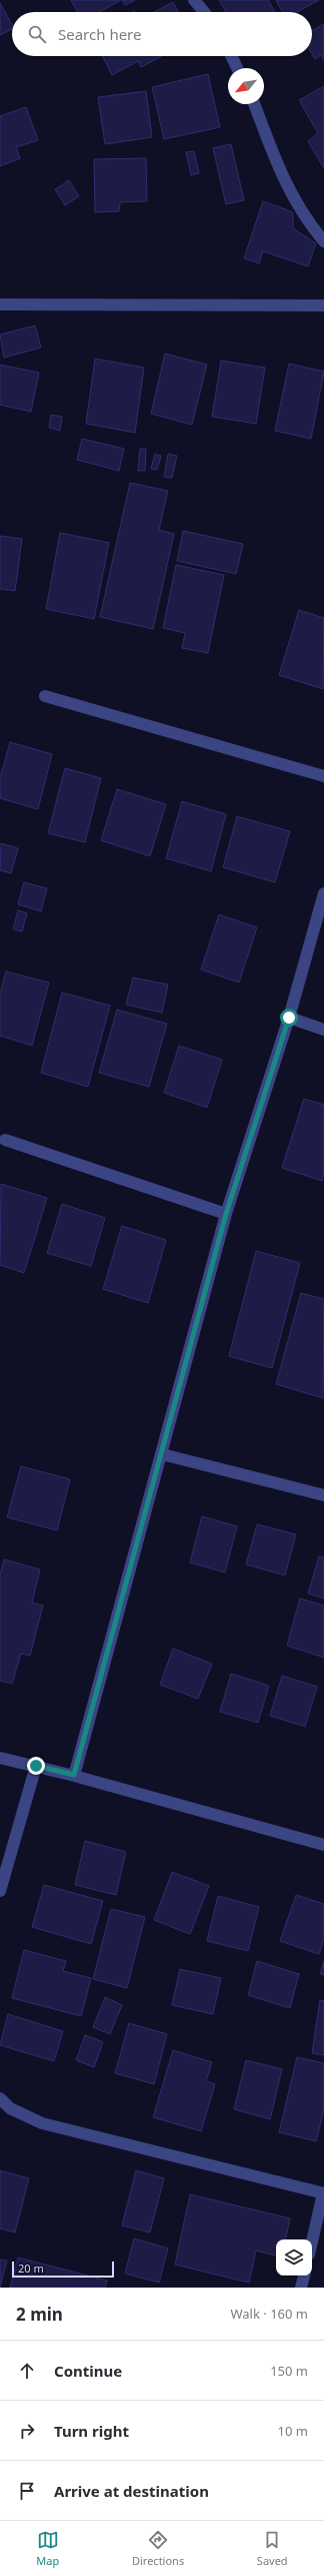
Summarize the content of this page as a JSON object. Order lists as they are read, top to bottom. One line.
{"scale_bar":"20 m","north":"bottom left","page":{"search":"Search here","scale":"20 m","heading":["2 min","Walk · 160 m"],"list":[["Continue","150 m"],["Turn right","10 m"],"Arrive at destination"],"nav":["Map","Directions","Saved"]}}
